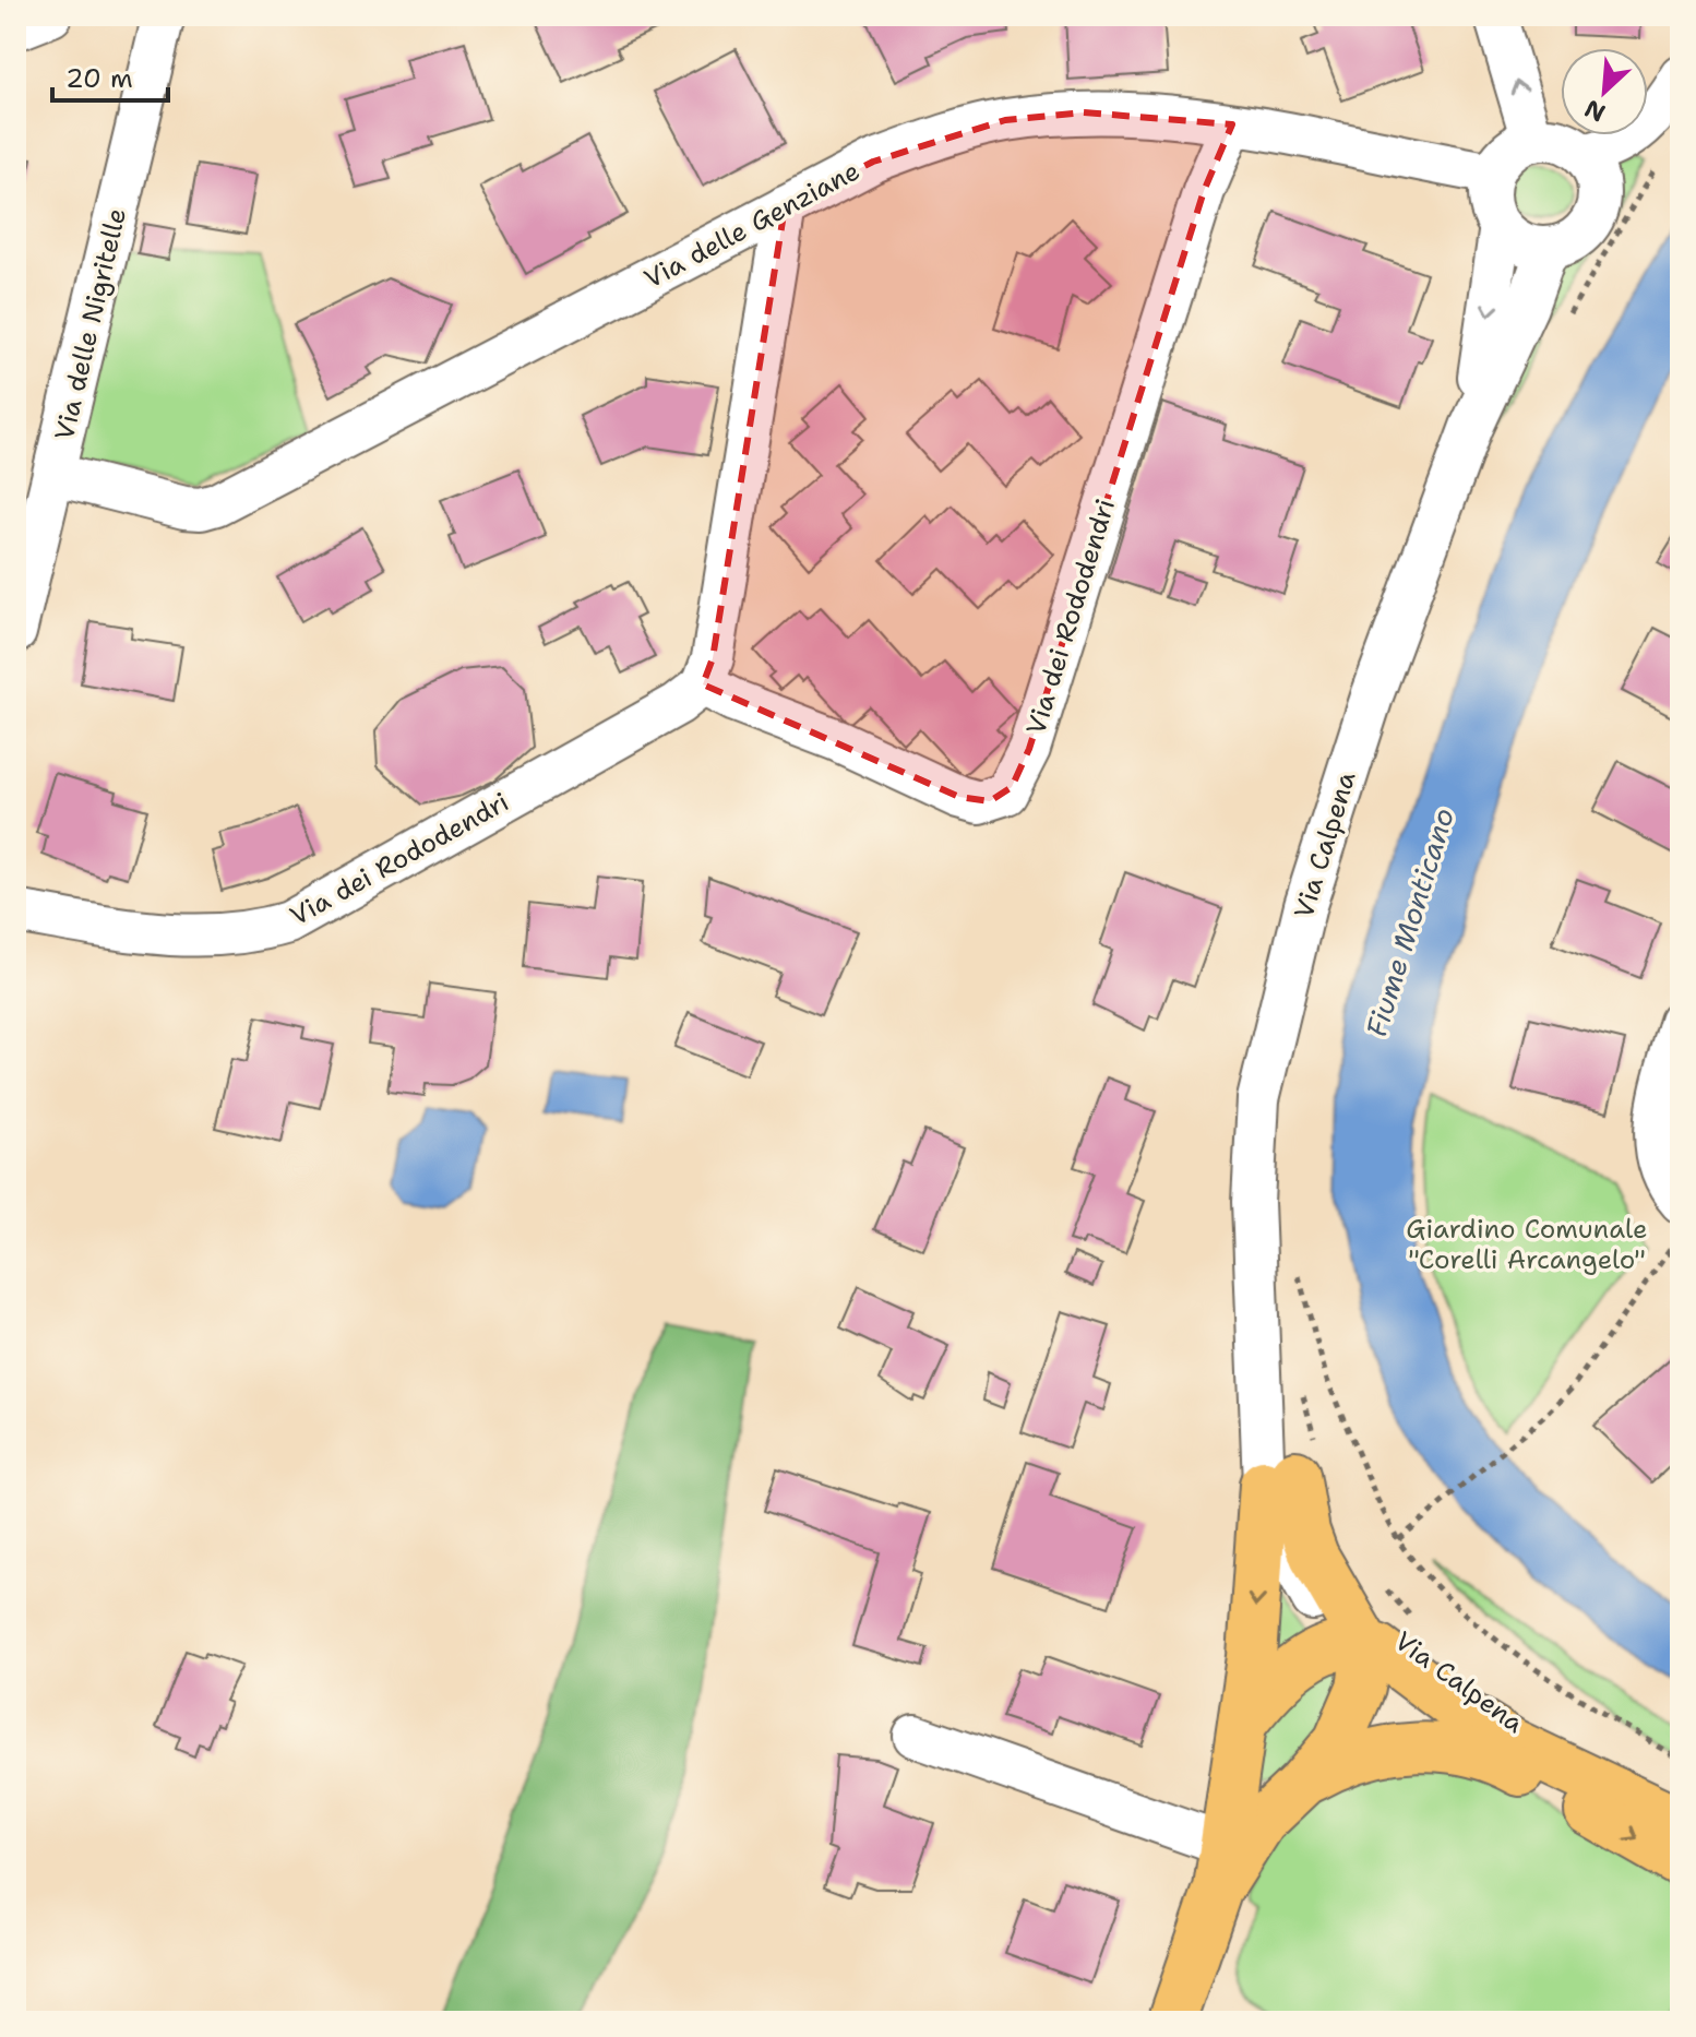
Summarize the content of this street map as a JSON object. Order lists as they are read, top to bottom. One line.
{"streets":{"street":["Via delle Genziane","Via delle Nigritelle","Via dei Rododendri","Via Calpena"]},"crossings":[["Via delle Genziane","Via delle Nigritelle"],["Via delle Genziane","Via dei Rododendri"],["Via delle Genziane","Via Calpena"]],"water":["Fiume Monticano"],"parks":["Giardino Comunale \"Corelli Arcangelo\""],"scale_bar":"20 m","north":"bottom left"}
